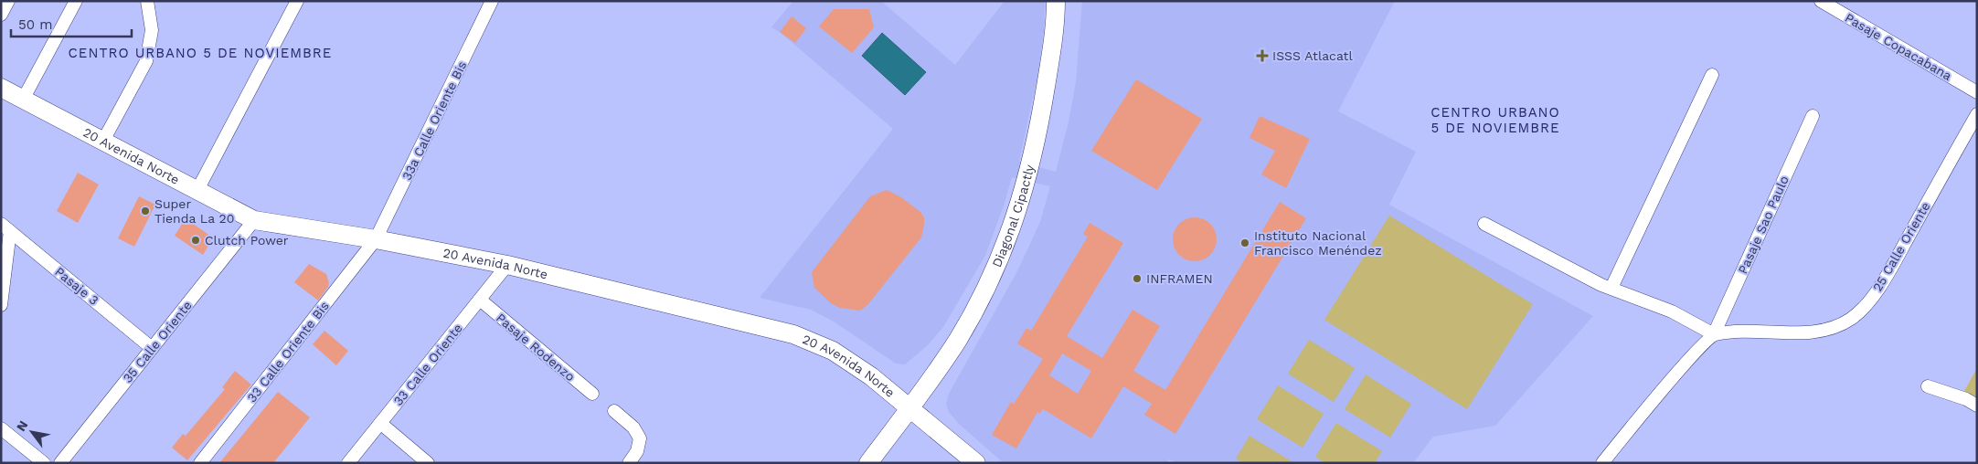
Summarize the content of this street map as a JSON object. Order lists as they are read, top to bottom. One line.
{"streets":{"street":["Pasaje Copacabana","33a Calle Oriente Bis","20 Avenida Norte","Diagonal Cipactly","Pasaje Sao Paulo","25 Calle Oriente","Pasaje 3","35 Calle Oriente","Pasaje Rodenzo","33 Calle Oriente Bis","33 Calle Oriente"]},"crossings":[["33a Calle Oriente Bis","20 Avenida Norte"],["33a Calle Oriente Bis","33 Calle Oriente Bis"],["20 Avenida Norte","Diagonal Cipactly"],["20 Avenida Norte","35 Calle Oriente"],["20 Avenida Norte","33 Calle Oriente Bis"],["20 Avenida Norte","33 Calle Oriente"],["Pasaje Sao Paulo","25 Calle Oriente"],["Pasaje 3","35 Calle Oriente"],["Pasaje Rodenzo","33 Calle Oriente"]],"districts":["CENTRO URBANO 5 DE NOVIEMBRE","CENTRO URBANO 5 DE NOVIEMBRE"],"places":{"health":["ISSS Atlacatl"],"other":["Super Tienda La 20","Clutch Power","Instituto Nacional Francisco Menéndez","INFRAMEN"]},"scale_bar":"50 m","north":"top left"}
